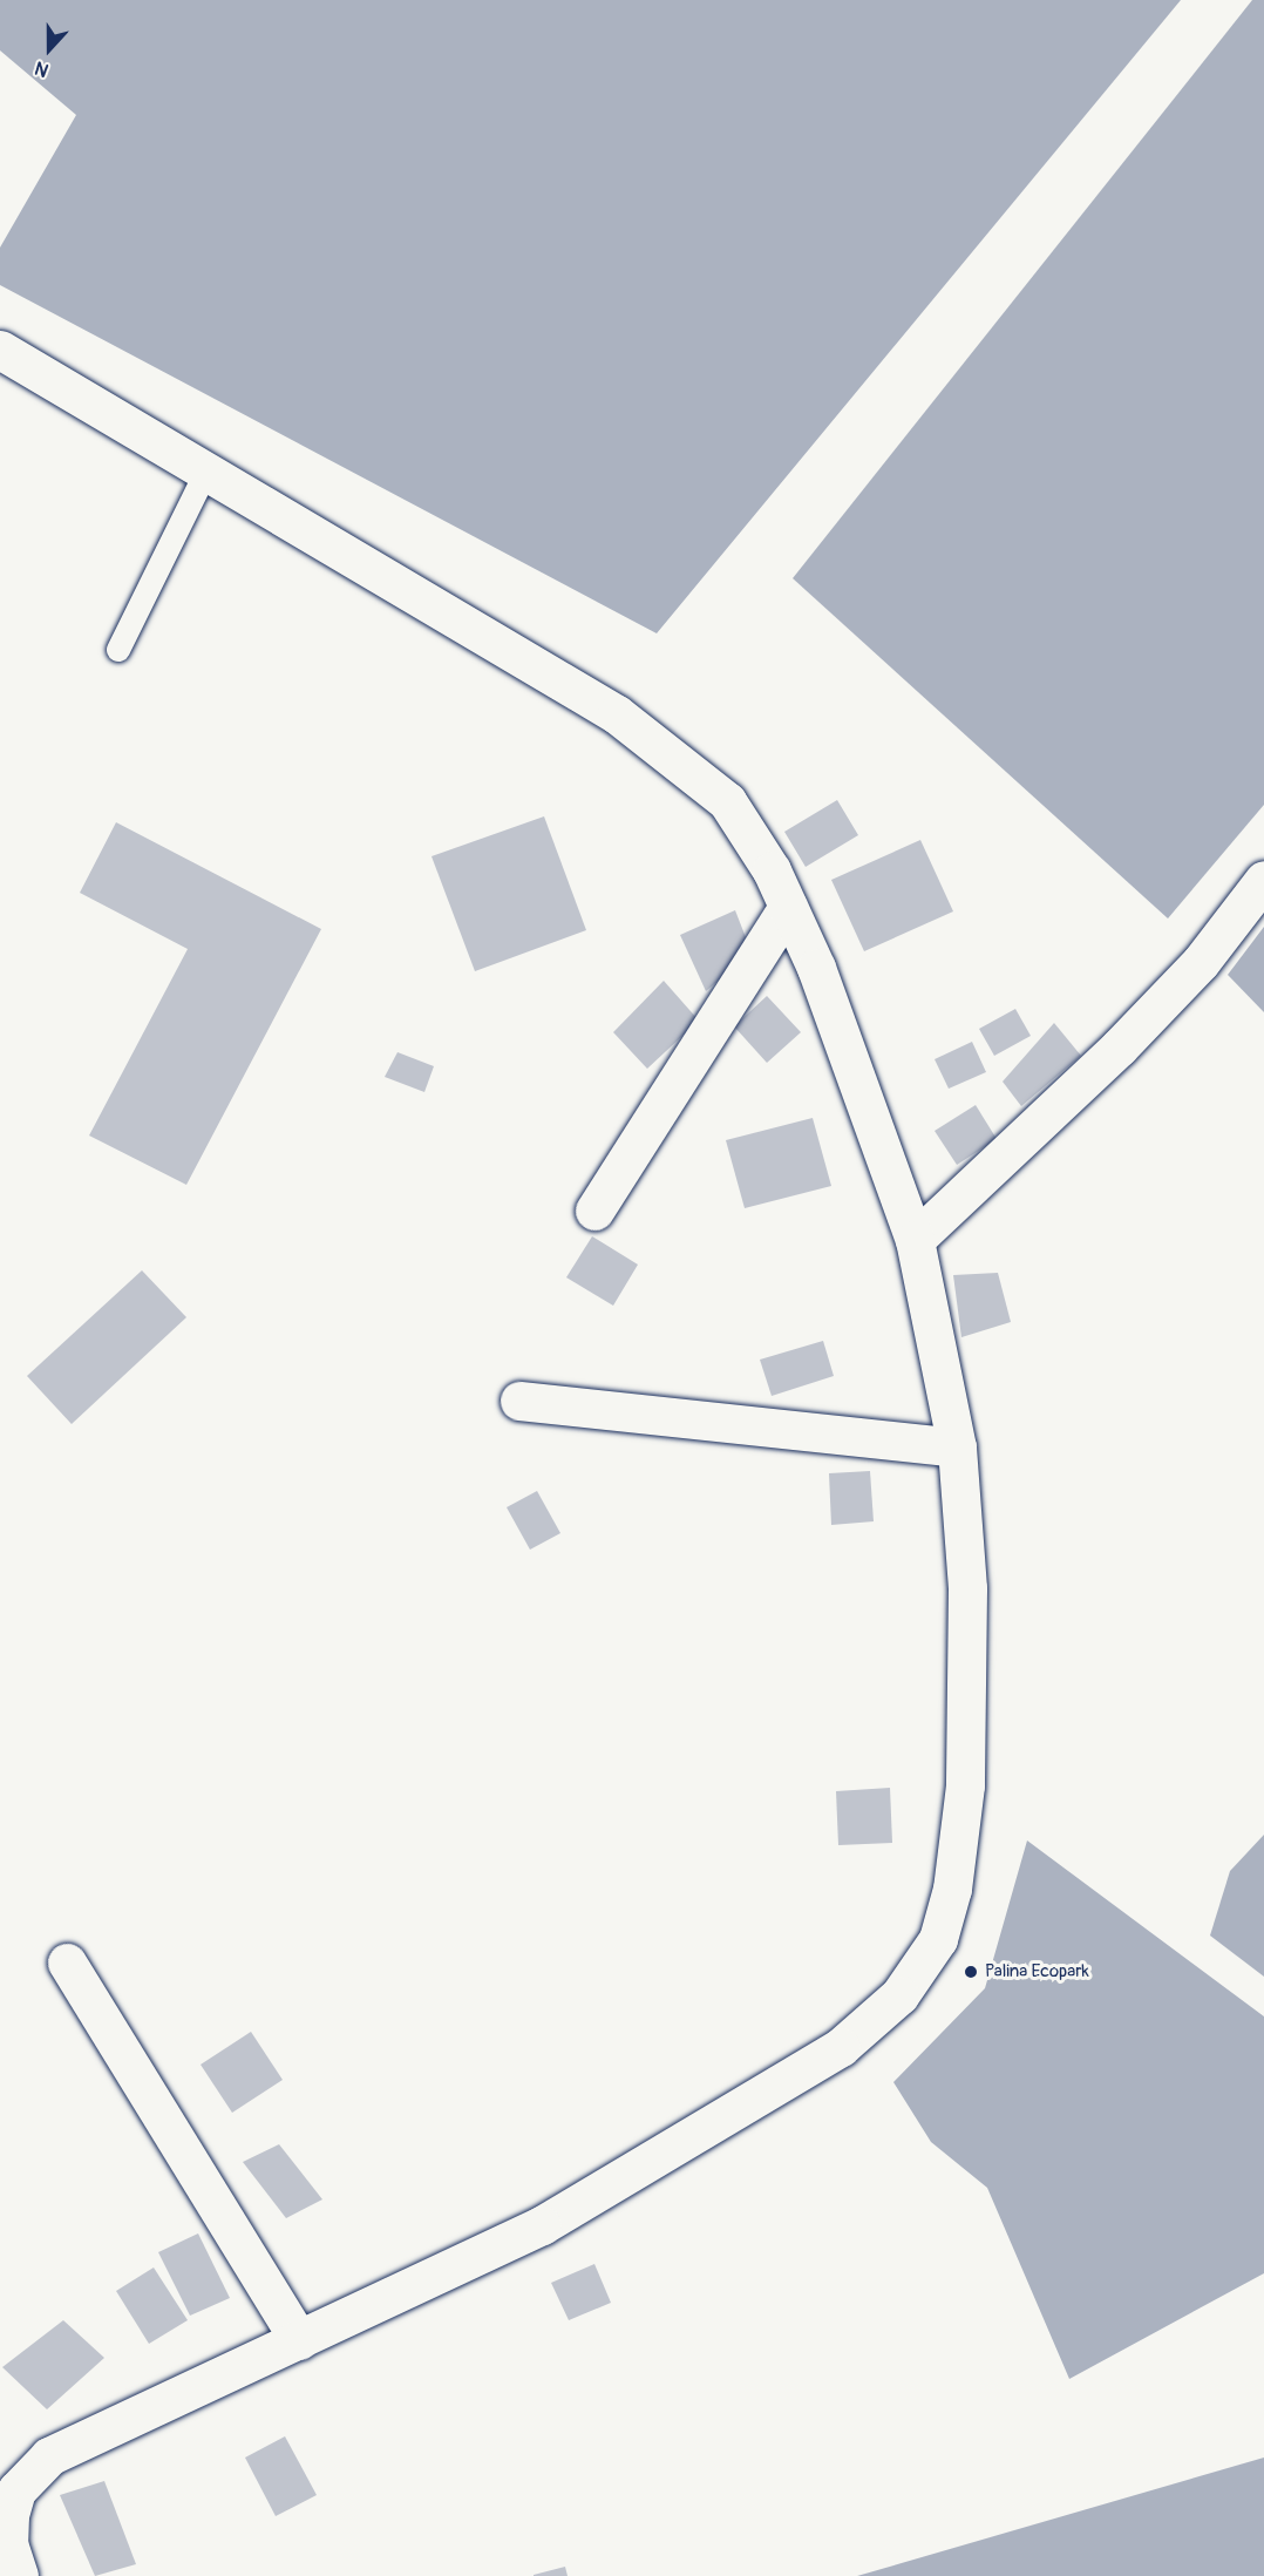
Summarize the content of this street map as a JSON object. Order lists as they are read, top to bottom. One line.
{"places":["Palina Ecopark"],"north":"bottom"}
